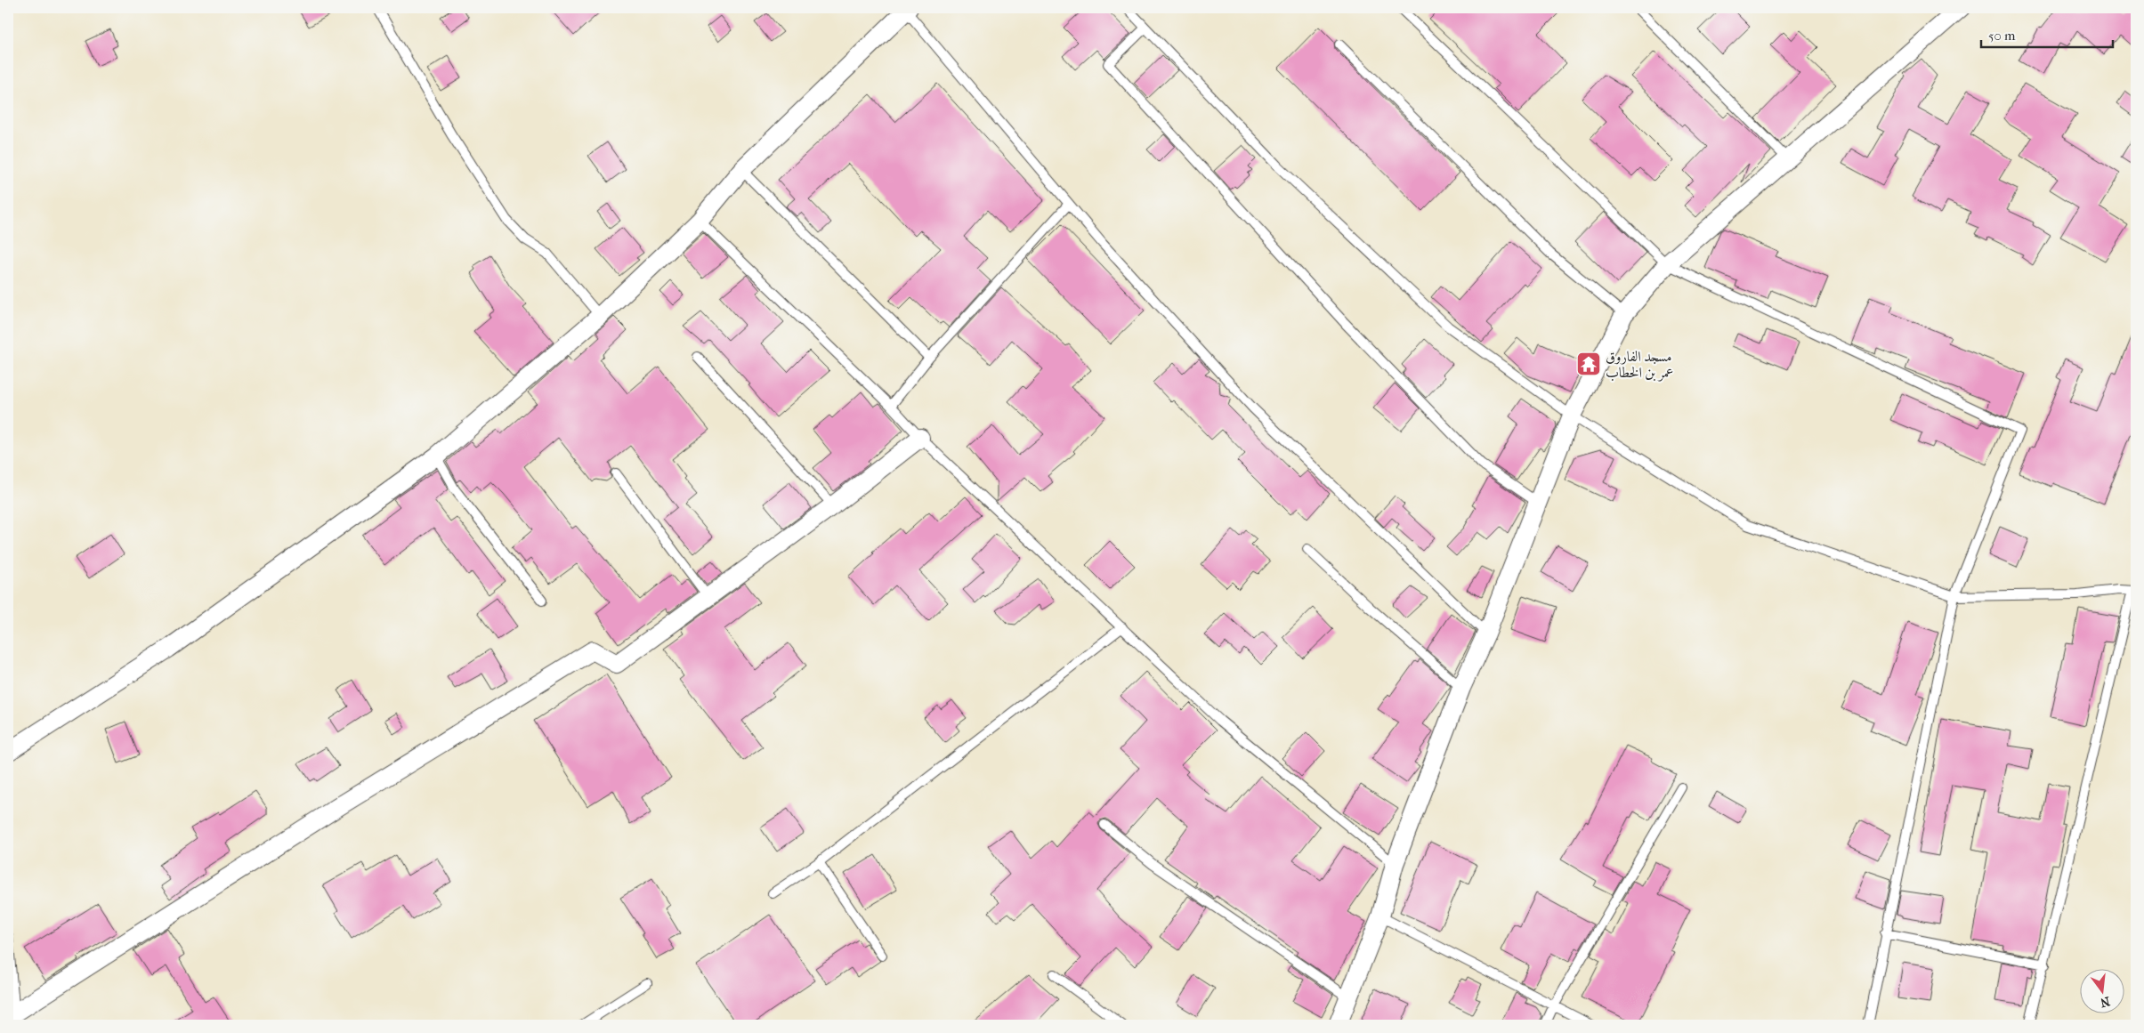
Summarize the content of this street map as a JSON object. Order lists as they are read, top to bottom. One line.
{"places":{"temple":["مسجد الفاروق عمر بن الخطاب"]},"scale_bar":"50 m","north":"bottom"}
